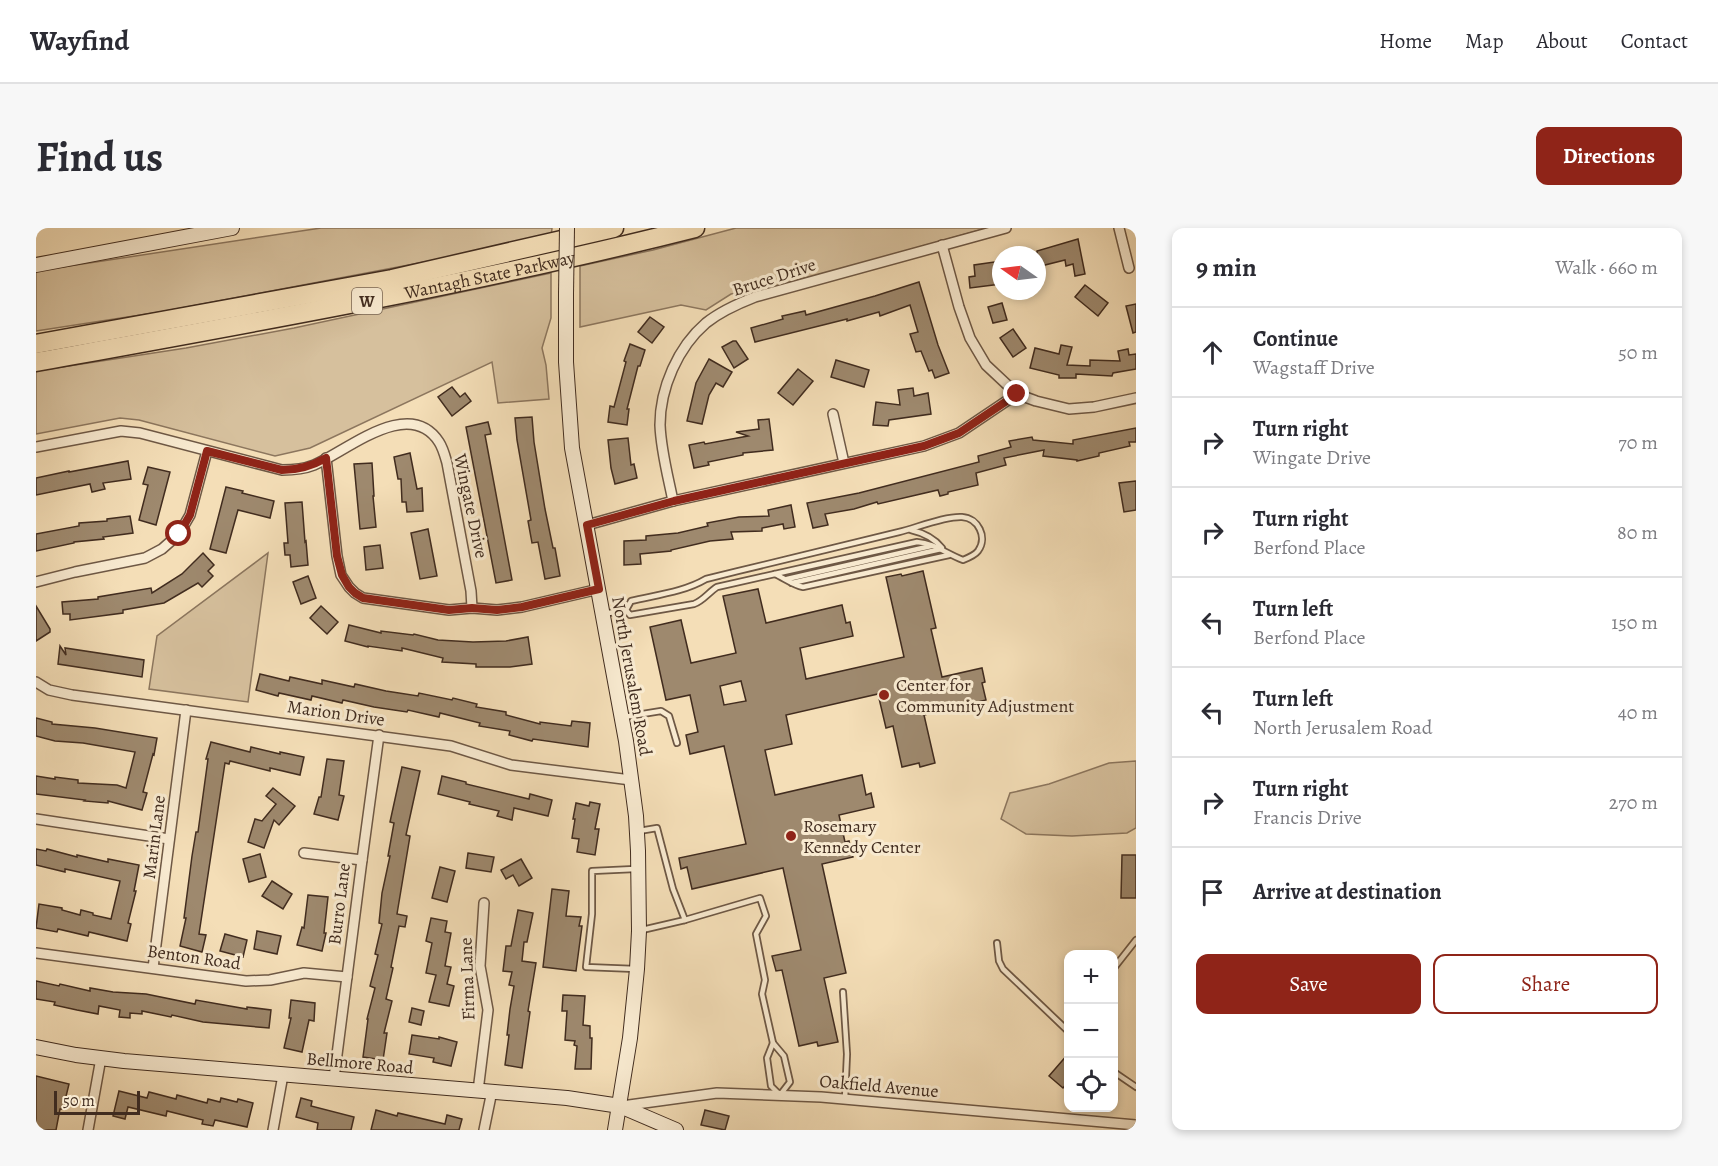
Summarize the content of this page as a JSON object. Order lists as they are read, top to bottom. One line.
{"streets":{"highway":["Wantagh State Parkway","W"],"main road":["North Jerusalem Road","Bellmore Road"],"street":["Bruce Drive","Wingate Drive","Marion Drive","Marin Lane","Burro Lane","Benton Road","Firma Lane","Oakfield Avenue"]},"crossings":[["North Jerusalem Road","Marion Drive"],["North Jerusalem Road","Bellmore Road"],["North Jerusalem Road","Oakfield Avenue"],["Marion Drive","Marin Lane"],["Marion Drive","Burro Lane"],["Marin Lane","Benton Road"],["Burro Lane","Benton Road"],["Burro Lane","Bellmore Road"],["Firma Lane","Bellmore Road"],["Bellmore Road","Oakfield Avenue"]],"places":["Center for Community Adjustment","Rosemary Kennedy Center"],"scale_bar":"50 m","north":"left","page":{"header":"Wayfind","nav":["Home","Map","About","Contact"],"buttons":["Directions",["Save","Share"]],"title":"Find us","heading":["9 min","Walk · 660 m"],"list":[["Continue","Wagstaff Drive","50 m"],["Turn right","Wingate Drive","70 m"],["Turn right","Berfond Place","80 m"],["Turn left","Berfond Place","150 m"],["Turn left","North Jerusalem Road","40 m"],["Turn right","Francis Drive","270 m"],"Arrive at destination"],"map_buttons":["+","−"],"scale":"50 m"}}
